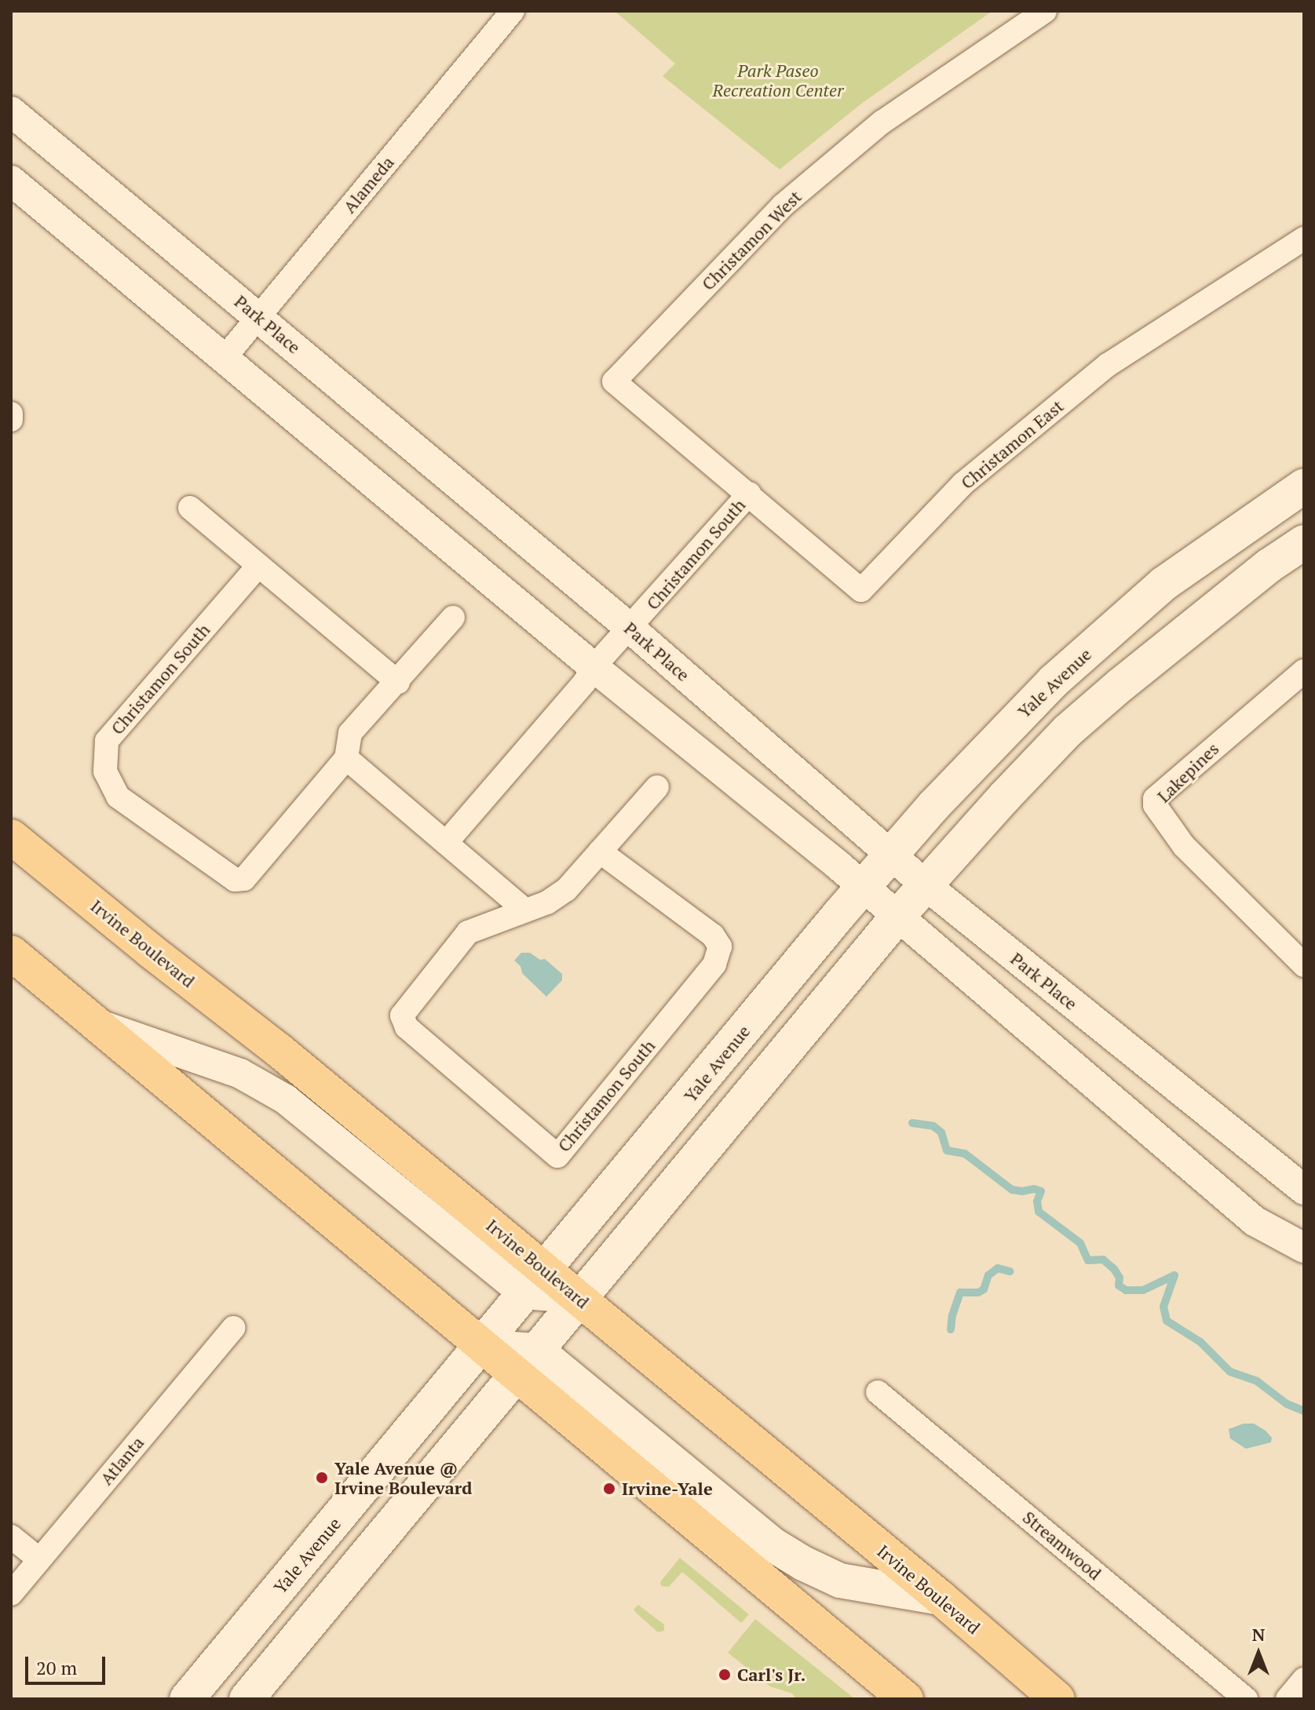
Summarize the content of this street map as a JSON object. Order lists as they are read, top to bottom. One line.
{"streets":{"main road":["Yale Avenue","Irvine Boulevard"],"street":["Alameda","Christamon West","Park Place","Christamon East","Christamon South","Lakepines","Atlanta","Streamwood"]},"crossings":[["Alameda","Park Place"],["Christamon West","Christamon East"],["Christamon West","Christamon South"],["Park Place","Christamon South"],["Park Place","Yale Avenue"],["Christamon East","Christamon South"],["Yale Avenue","Irvine Boulevard"]],"parks":["Park Paseo Recreation Center"],"places":["Yale Avenue @ Irvine Boulevard","Irvine-Yale","Carl's Jr."],"scale_bar":"20 m","north":"top"}
